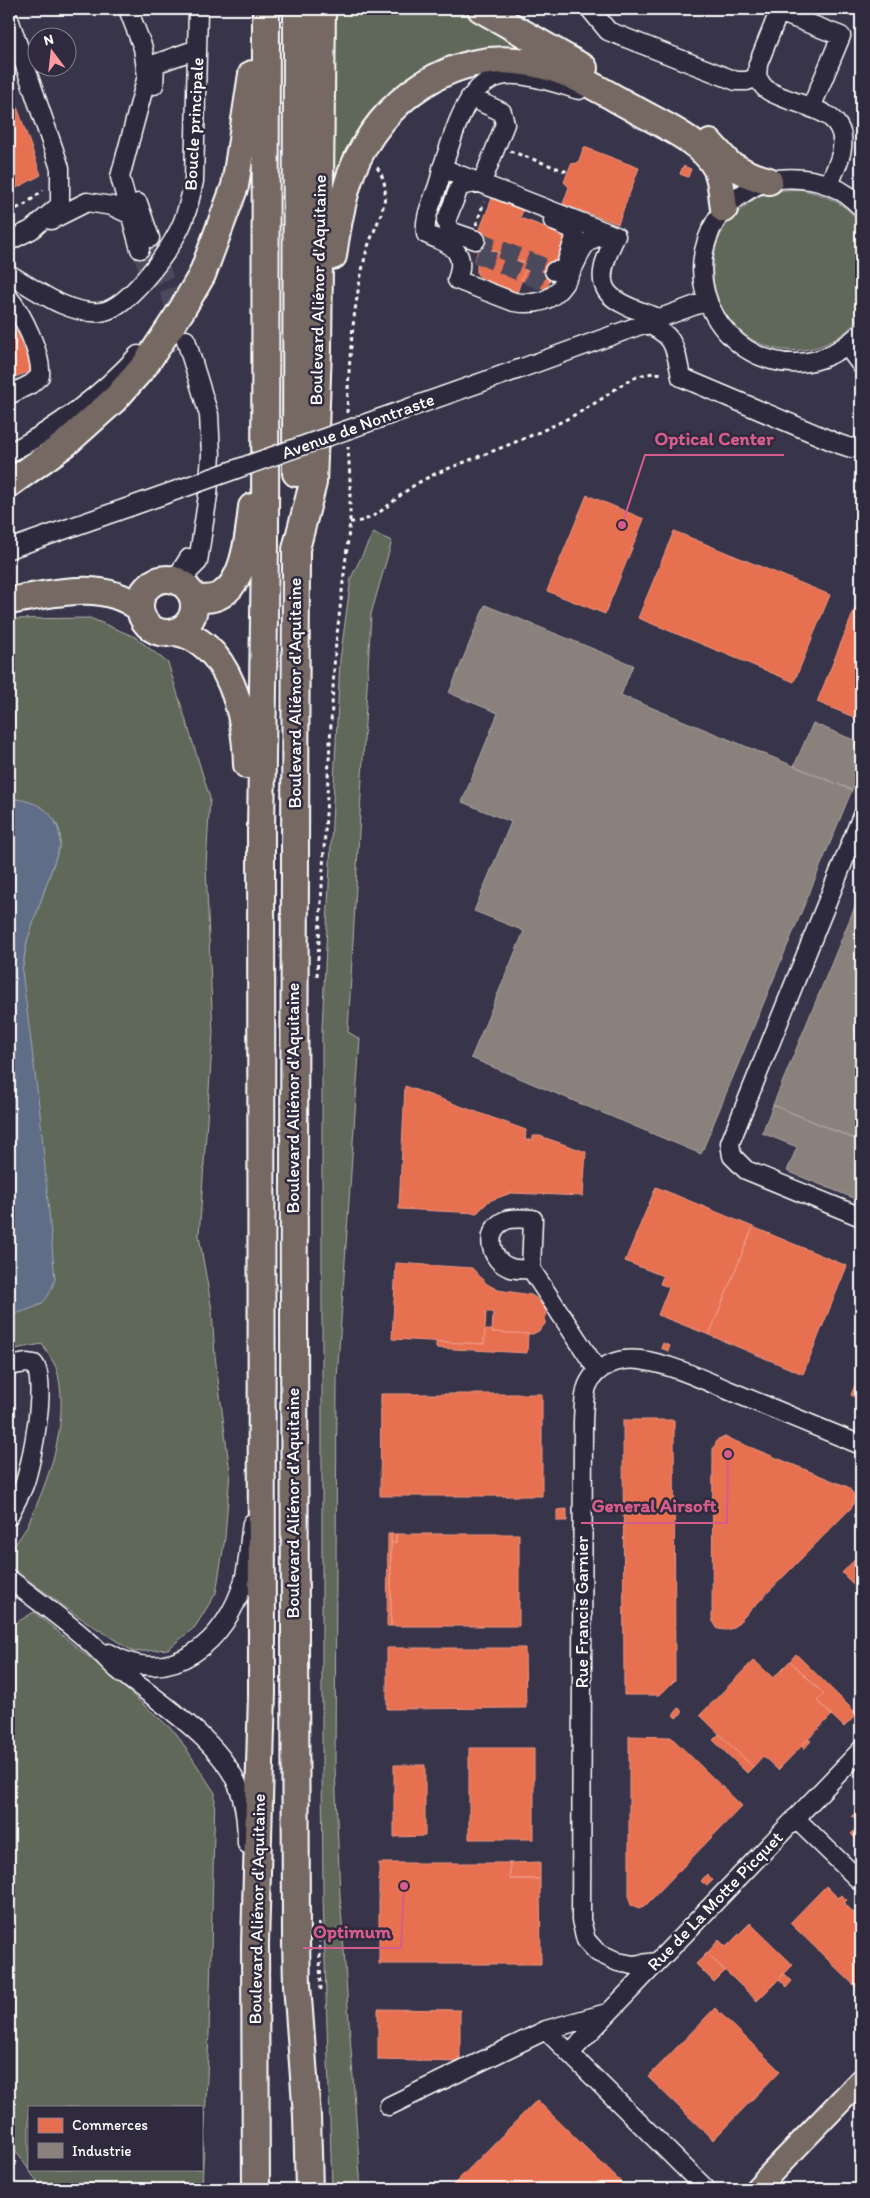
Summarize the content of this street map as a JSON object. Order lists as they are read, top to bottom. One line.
{"streets":{"highway":["Boulevard Aliénor d'Aquitaine"],"street":["Boucle principale","Avenue de Nontraste","Rue Francis Garnier","Rue de La Motte Picquet"]},"crossings":[["Rue Francis Garnier","Rue de La Motte Picquet"]],"places":["Optical Center","General Airsoft","Optimum"],"legend":["Commerces","Industrie"],"north":"top"}
